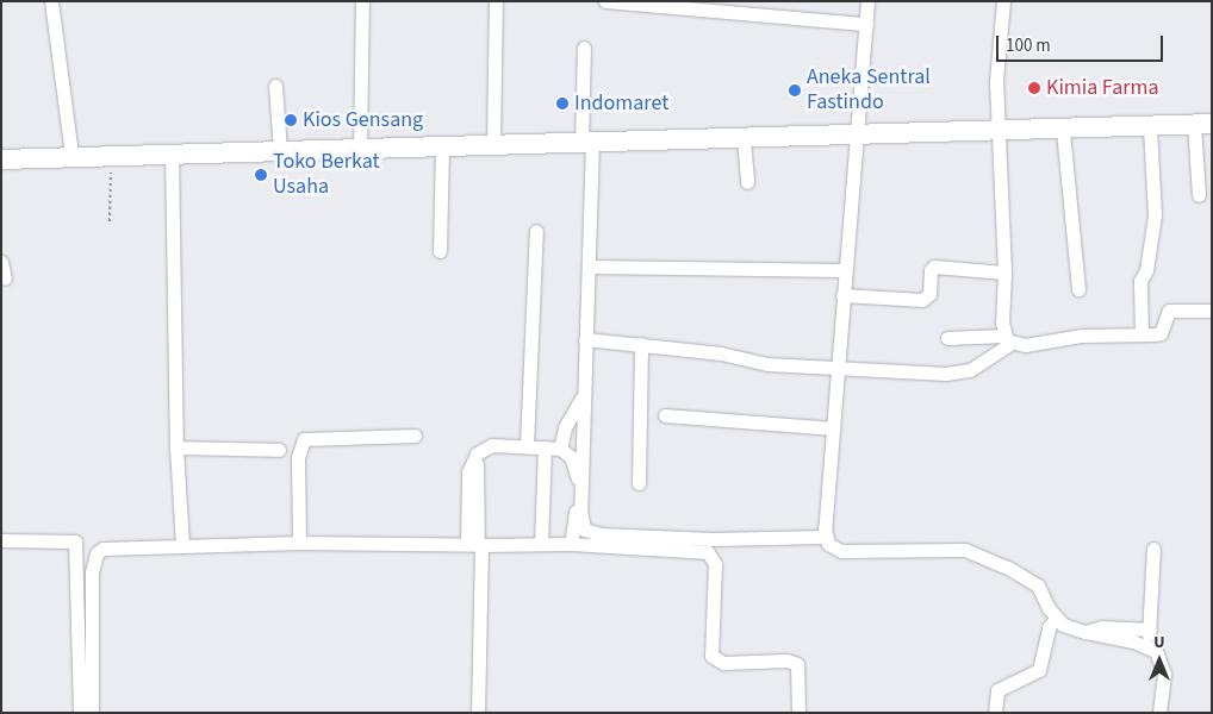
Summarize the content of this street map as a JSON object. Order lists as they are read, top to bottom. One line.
{"places":["Kimia Farma","Aneka Sentral Fastindo","Indomaret","Kios Gensang","Toko Berkat Usaha"],"scale_bar":"100 m","north":"top"}
